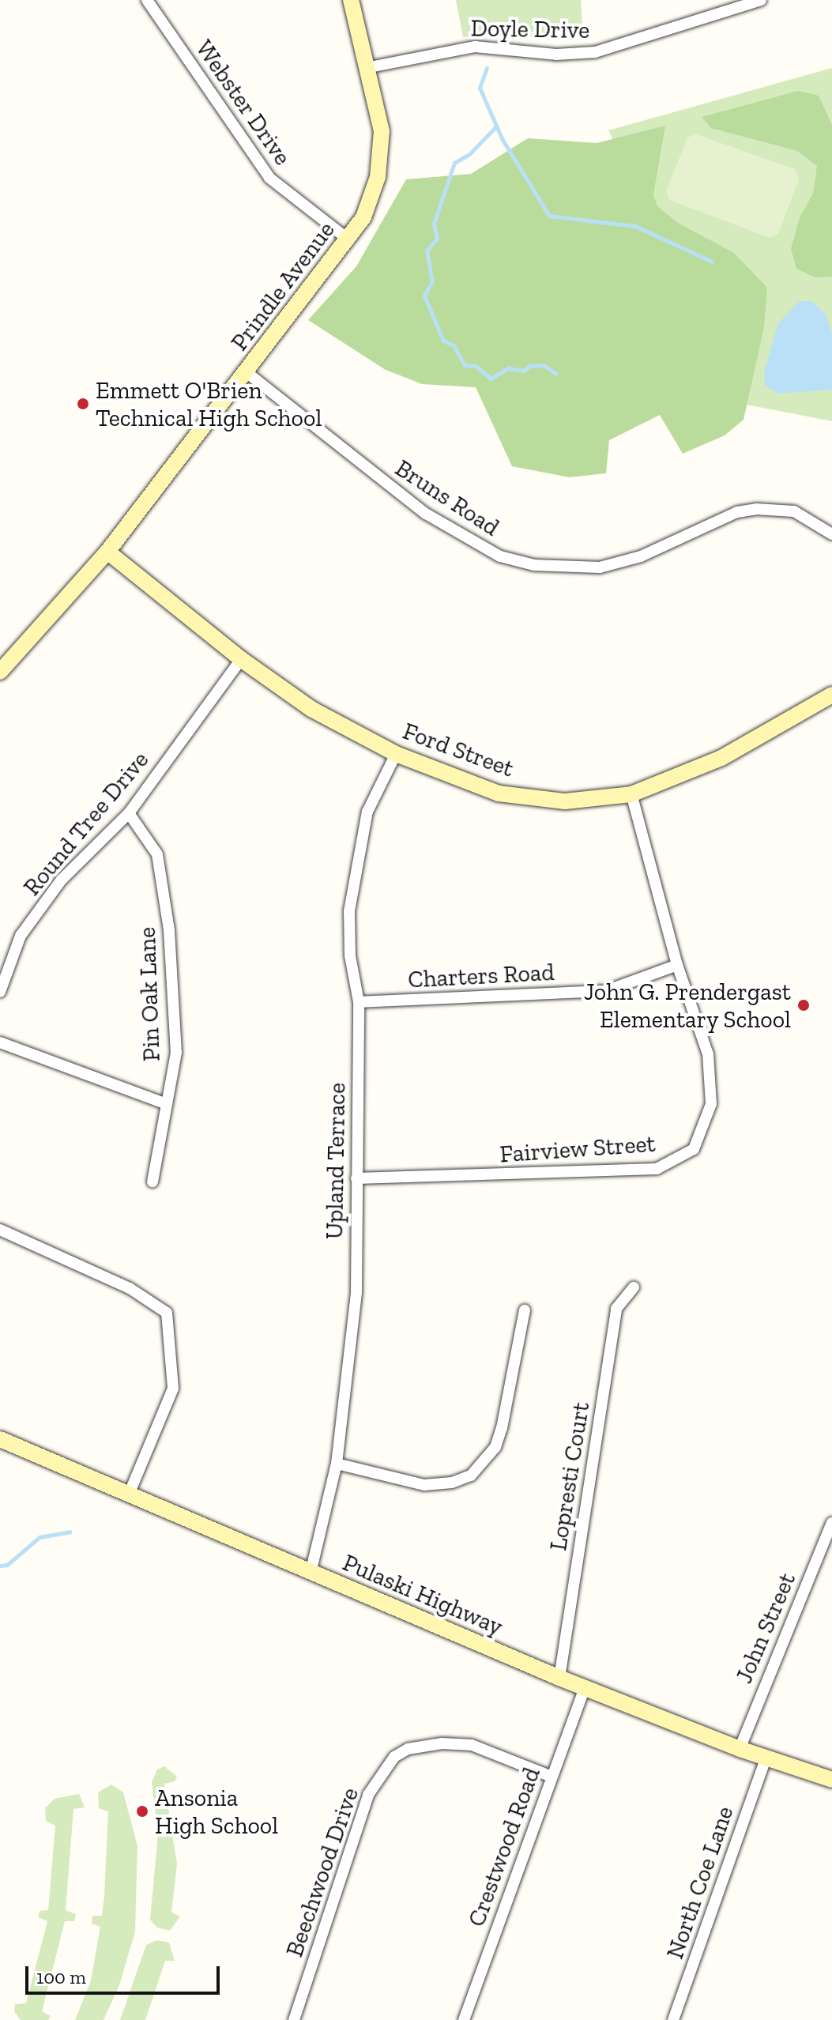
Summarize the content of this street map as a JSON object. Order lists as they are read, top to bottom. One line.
{"streets":{"main road":["Prindle Avenue","Ford Street","Pulaski Highway"],"street":["Doyle Drive","Webster Drive","Bruns Road","Round Tree Drive","Charters Road","Pin Oak Lane","Fairview Street","Upland Terrace","Lopresti Court","John Street","Crestwood Road","Beechwood Drive","North Coe Lane"]},"crossings":[["Doyle Drive","Prindle Avenue"],["Webster Drive","Prindle Avenue"],["Prindle Avenue","Bruns Road"],["Prindle Avenue","Ford Street"],["Ford Street","Round Tree Drive"],["Ford Street","Fairview Street"],["Ford Street","Upland Terrace"],["Round Tree Drive","Pin Oak Lane"],["Charters Road","Fairview Street"],["Charters Road","Upland Terrace"],["Fairview Street","Upland Terrace"],["Upland Terrace","Pulaski Highway"],["Lopresti Court","Pulaski Highway"],["Pulaski Highway","John Street"],["Pulaski Highway","Crestwood Road"],["Pulaski Highway","North Coe Lane"],["Crestwood Road","Beechwood Drive"]],"places":["Emmett O'Brien Technical High School","John G. Prendergast Elementary School","Ansonia High School"],"scale_bar":"100 m"}
